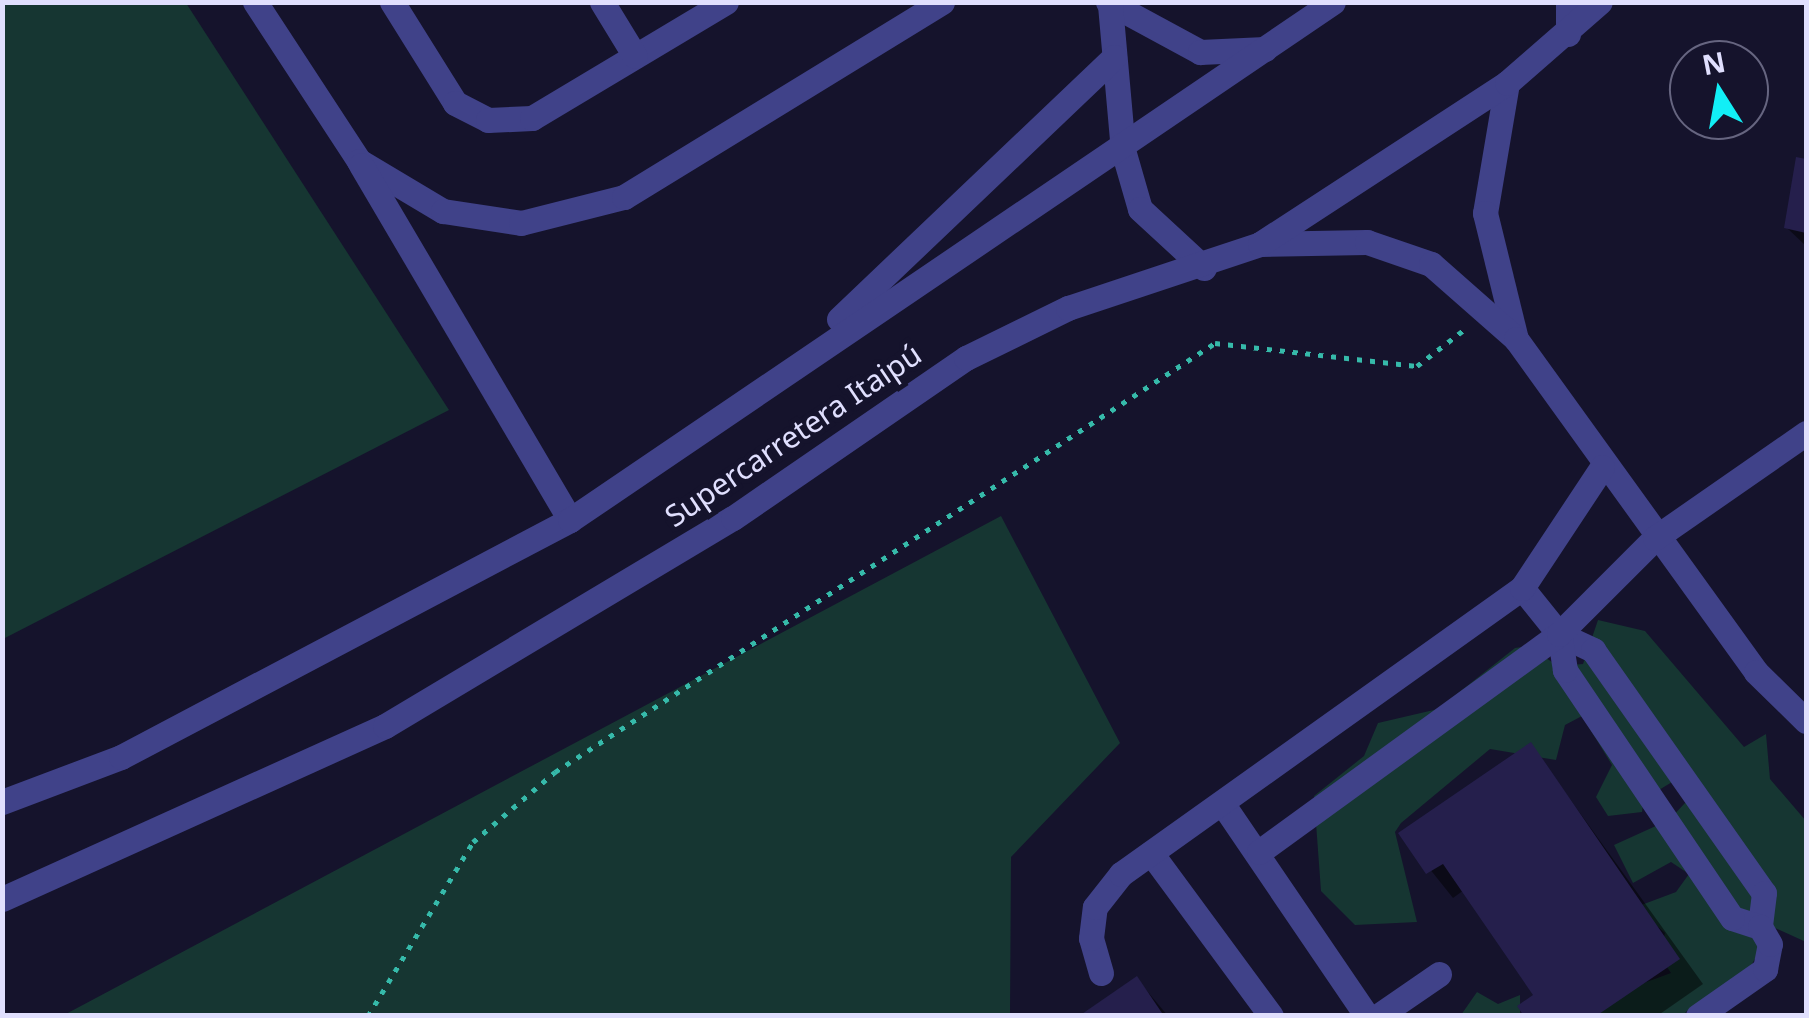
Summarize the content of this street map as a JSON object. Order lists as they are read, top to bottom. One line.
{"streets":{"street":["Supercarretera Itaipú"]},"north":"top"}
